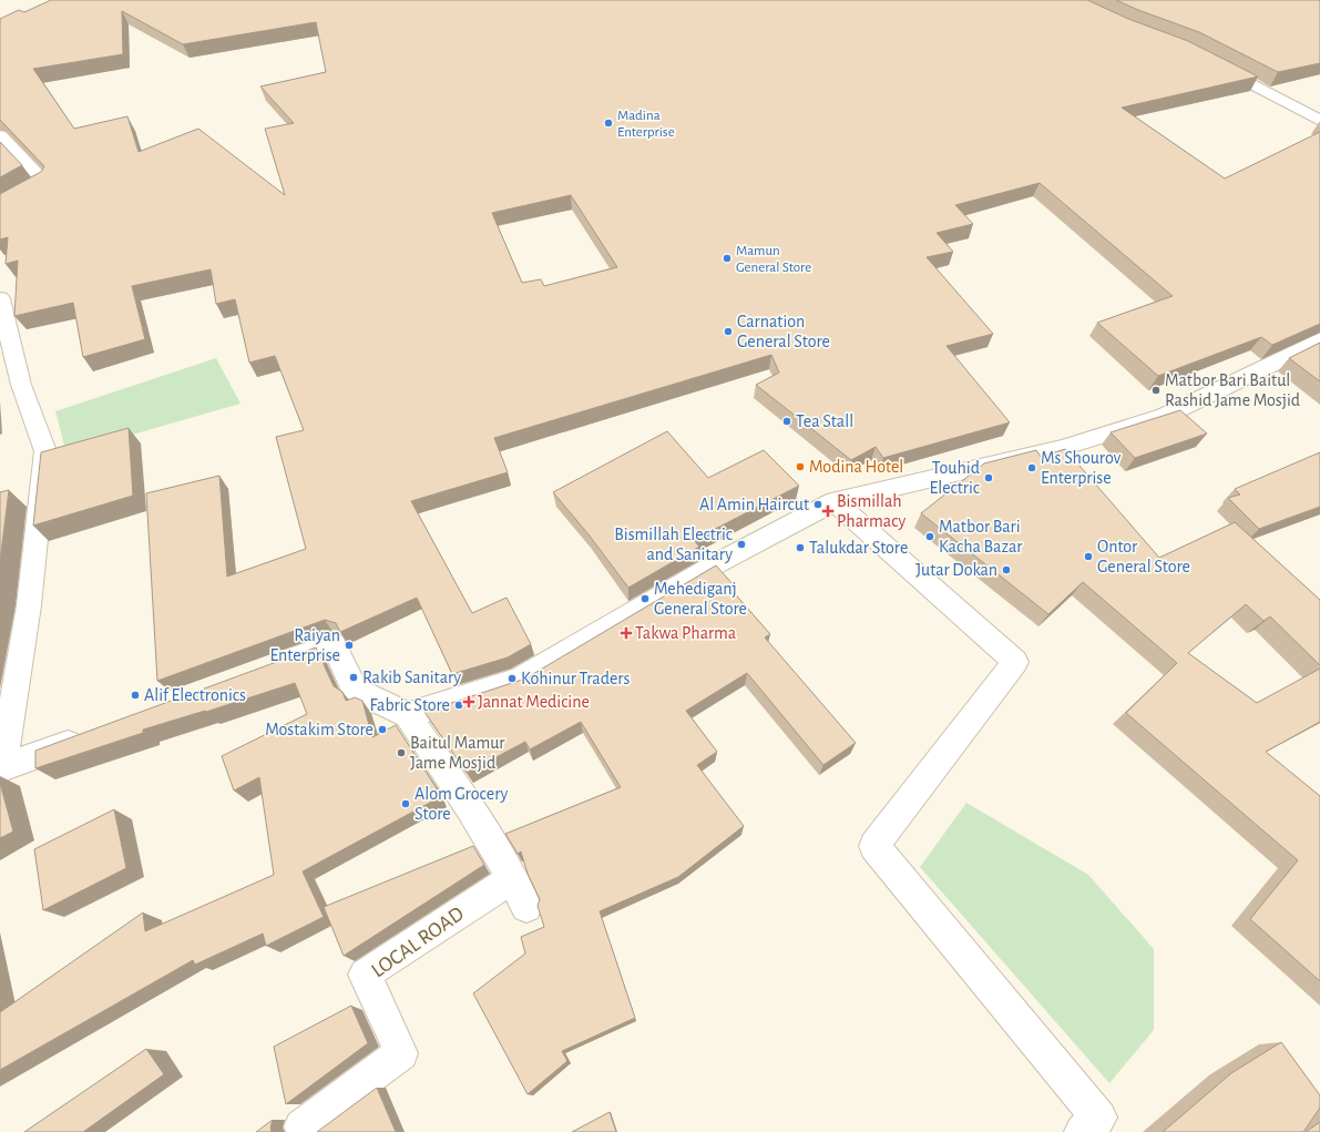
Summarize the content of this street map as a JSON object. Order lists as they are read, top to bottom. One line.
{"streets":{"street":["LOCAL ROAD"]},"places":{"other":["Madina Enterprise","Mamun General Store","Carnation General Store","Matbor Bari Baitul Rashid Jame Mosjid","Tea Stall","Modina Hotel","Ms Shourov Enterprise","Touhid Electric","Al Amin Haircut","Matbor Bari Kacha Bazar","Bismillah Electric and Sanitary","Talukdar Store","Ontor General Store","Jutar Dokan","Mehediganj General Store","Raiyan Enterprise","Rakib Sanitary","Kohinur Traders","Alif Electronics","Fabric Store","Mostakim Store","Baitul Mamur Jame Mosjid","Alom Grocery Store"],"health":["Bismillah Pharmacy","Takwa Pharma","Jannat Medicine"]}}
